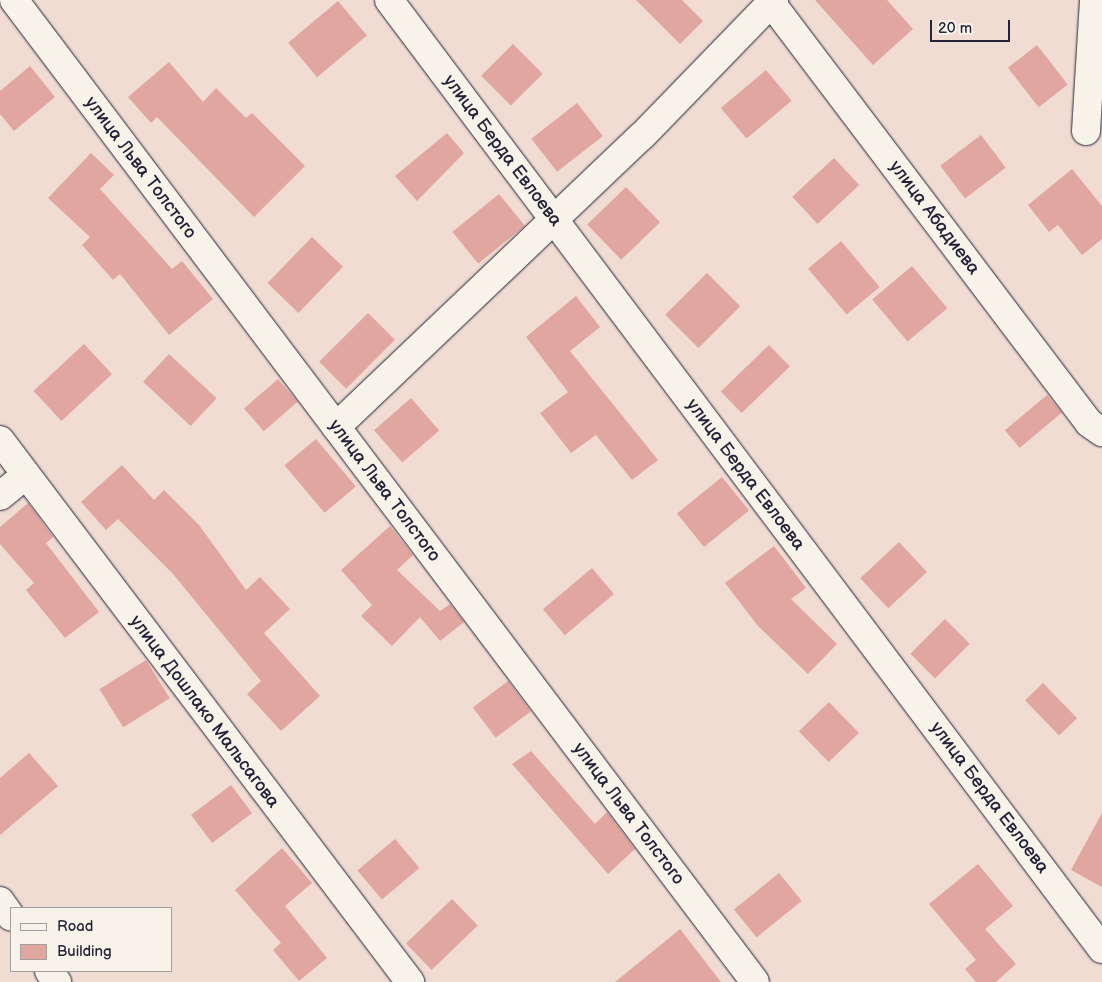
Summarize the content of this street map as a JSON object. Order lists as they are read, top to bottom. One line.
{"streets":{"street":["улица Берда Евлоева","улица Льва Толстого","улица Абадиева","улица Дошлако Мальсагова"]},"legend":["Road","Building"],"scale_bar":"20 m"}
